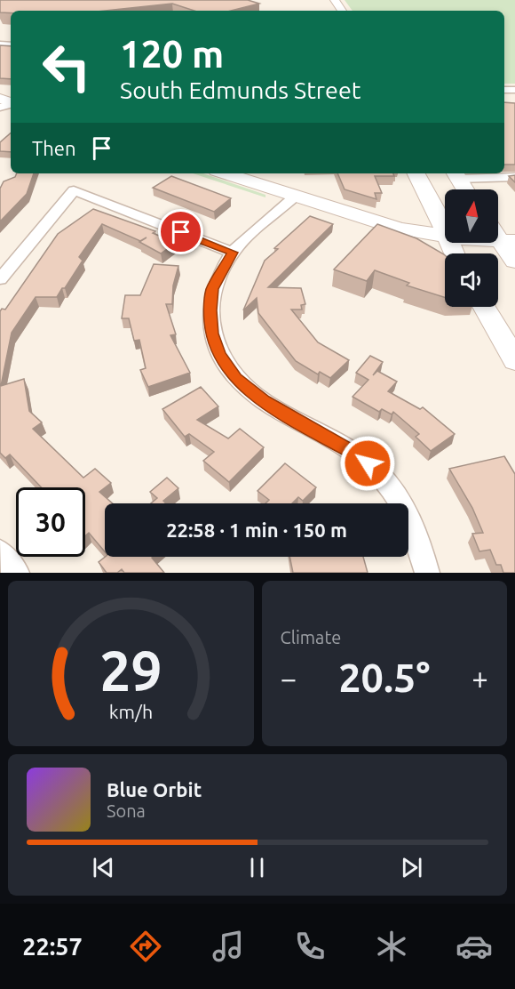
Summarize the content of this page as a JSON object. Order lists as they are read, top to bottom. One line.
{"north":"top","page":{"turn":["120 m","South Edmunds Street"],"then":"Then","limit":"30","trip":"22:58 · 1 min · 150 m","tile":"Climate","heat":["−","20.5°","+"],"song":["Blue Orbit","Sona"],"tabs":"22:57","gauge":["29","km/h"]}}
